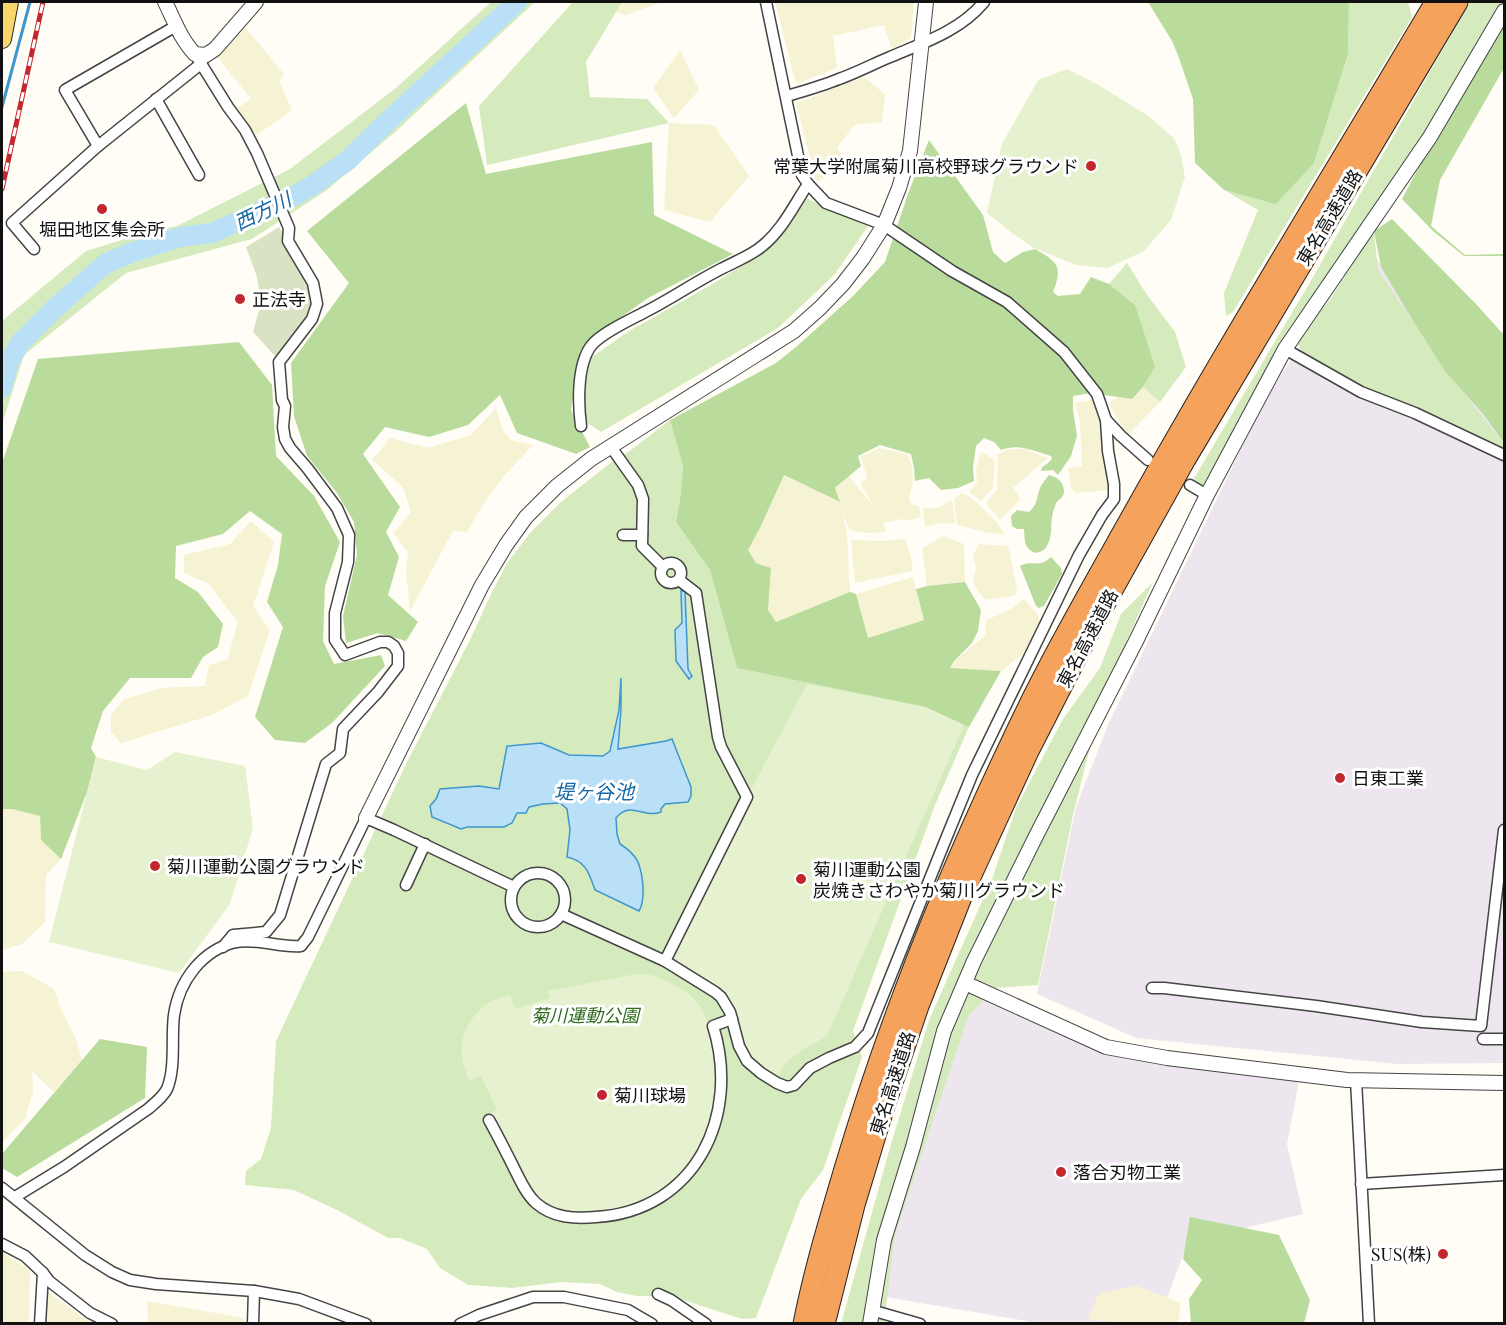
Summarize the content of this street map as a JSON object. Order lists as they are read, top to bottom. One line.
{"streets":{"highway":["東名高速道路"]},"water":["西方川","堤ヶ谷池"],"parks":["菊川運動公園"],"places":["常葉大学附属菊川高校野球グラウンド","堀田地区集会所","正法寺","日東工業","菊川運動公園グラウンド","菊川運動公園 炭焼きさわやか菊川グラウンド","菊川球場","落合刃物工業","SUS(株)"]}
